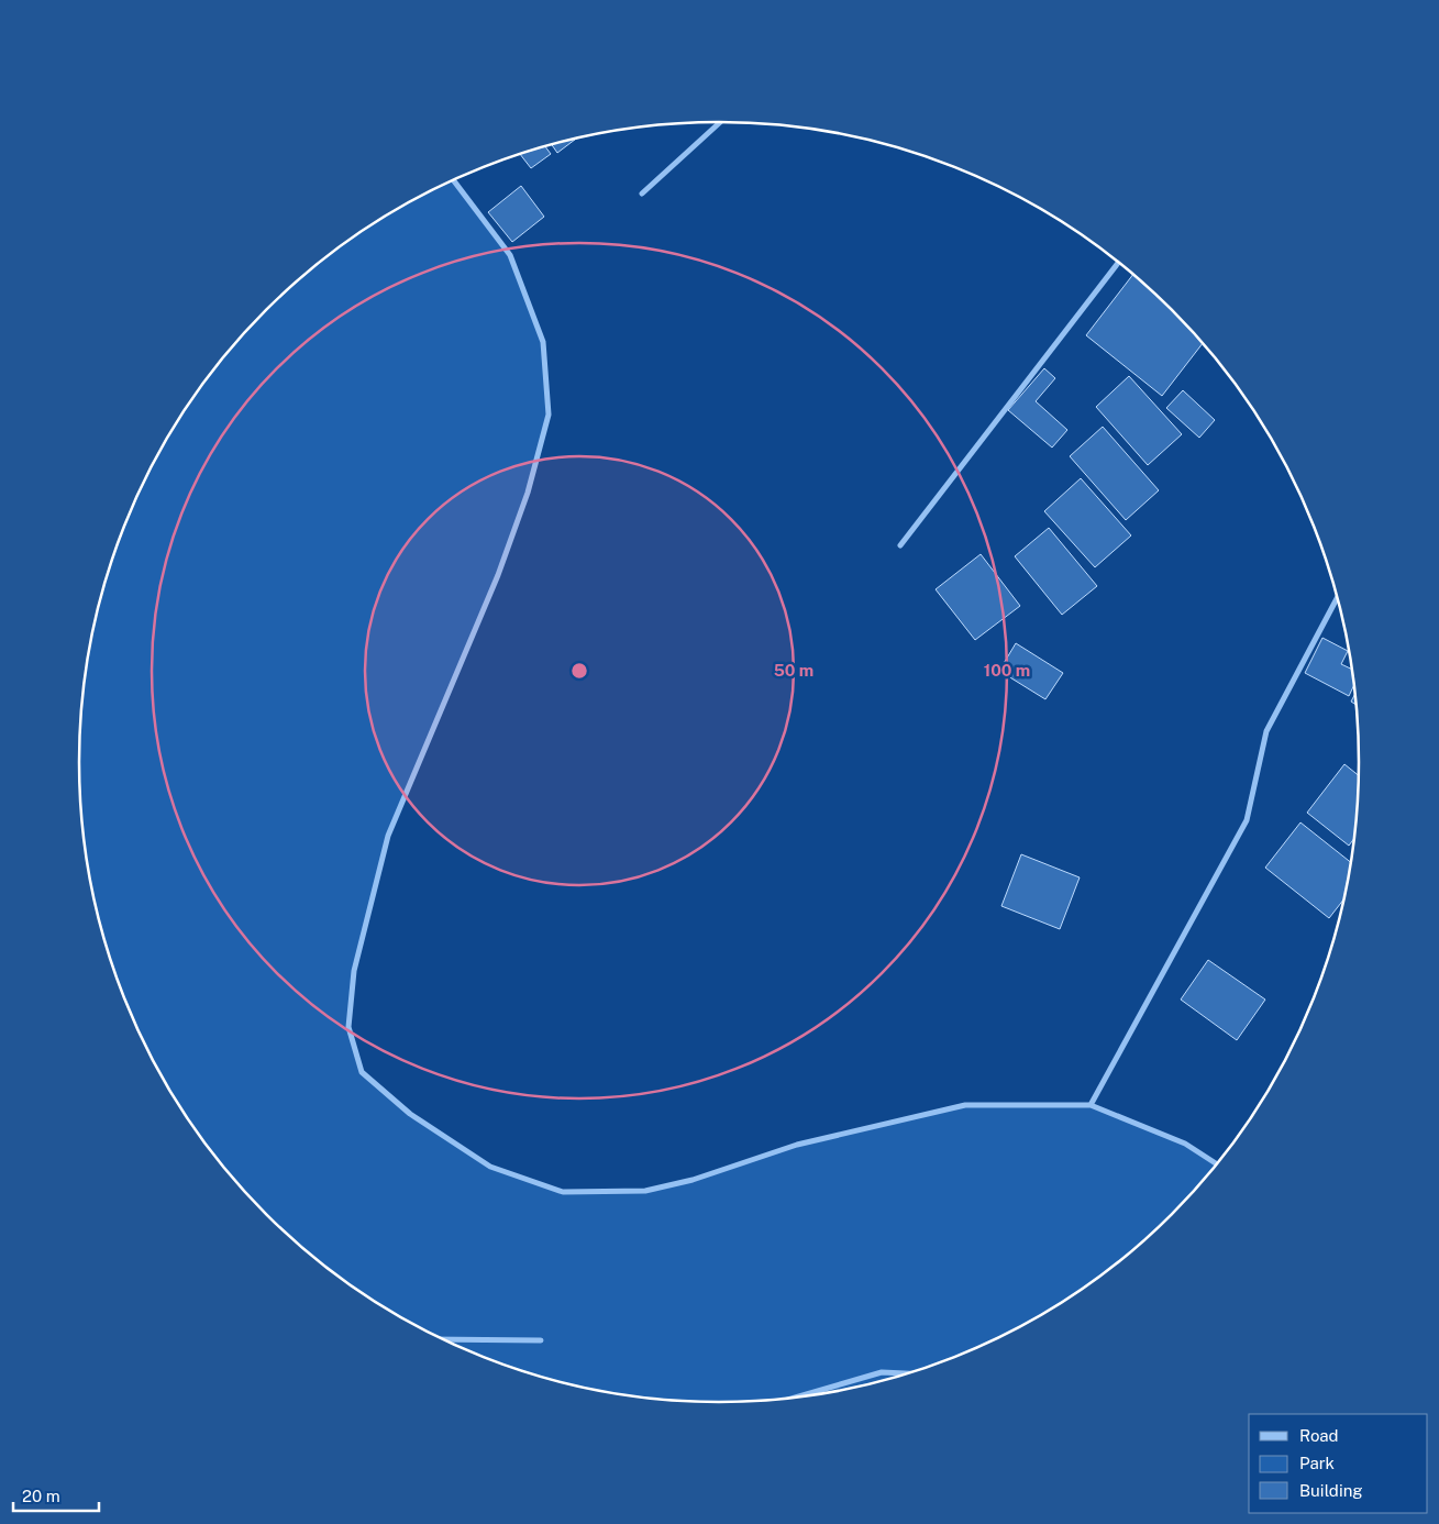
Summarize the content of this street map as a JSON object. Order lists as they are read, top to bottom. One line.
{"legend":["Road","Park","Building"],"scale_bar":"20 m","rings":["50 m","100 m"]}
